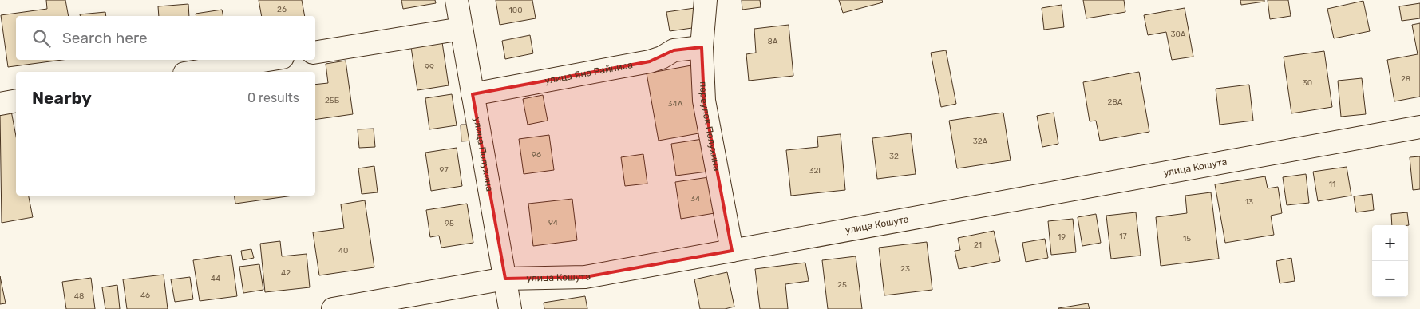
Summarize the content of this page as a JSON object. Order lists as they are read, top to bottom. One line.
{"streets":{"street":["улица Яна Райниса","переулок Полухина","улица Полухина","улица Кошута"]},"crossings":[["улица Яна Райниса","переулок Полухина"],["улица Яна Райниса","улица Полухина"],["переулок Полухина","улица Кошута"],["улица Полухина","улица Кошута"]],"house_numbers":["26","100","30А","8А","99","28","30","25Б","28А","34А","32А","96","32","97","32Г","11","34","13","94","95","17","19","15","21","40","23","42","44","25","46","48"],"page":{"search":"Search here","heading":["Nearby","0 results"],"map_buttons":["+","−"]}}
